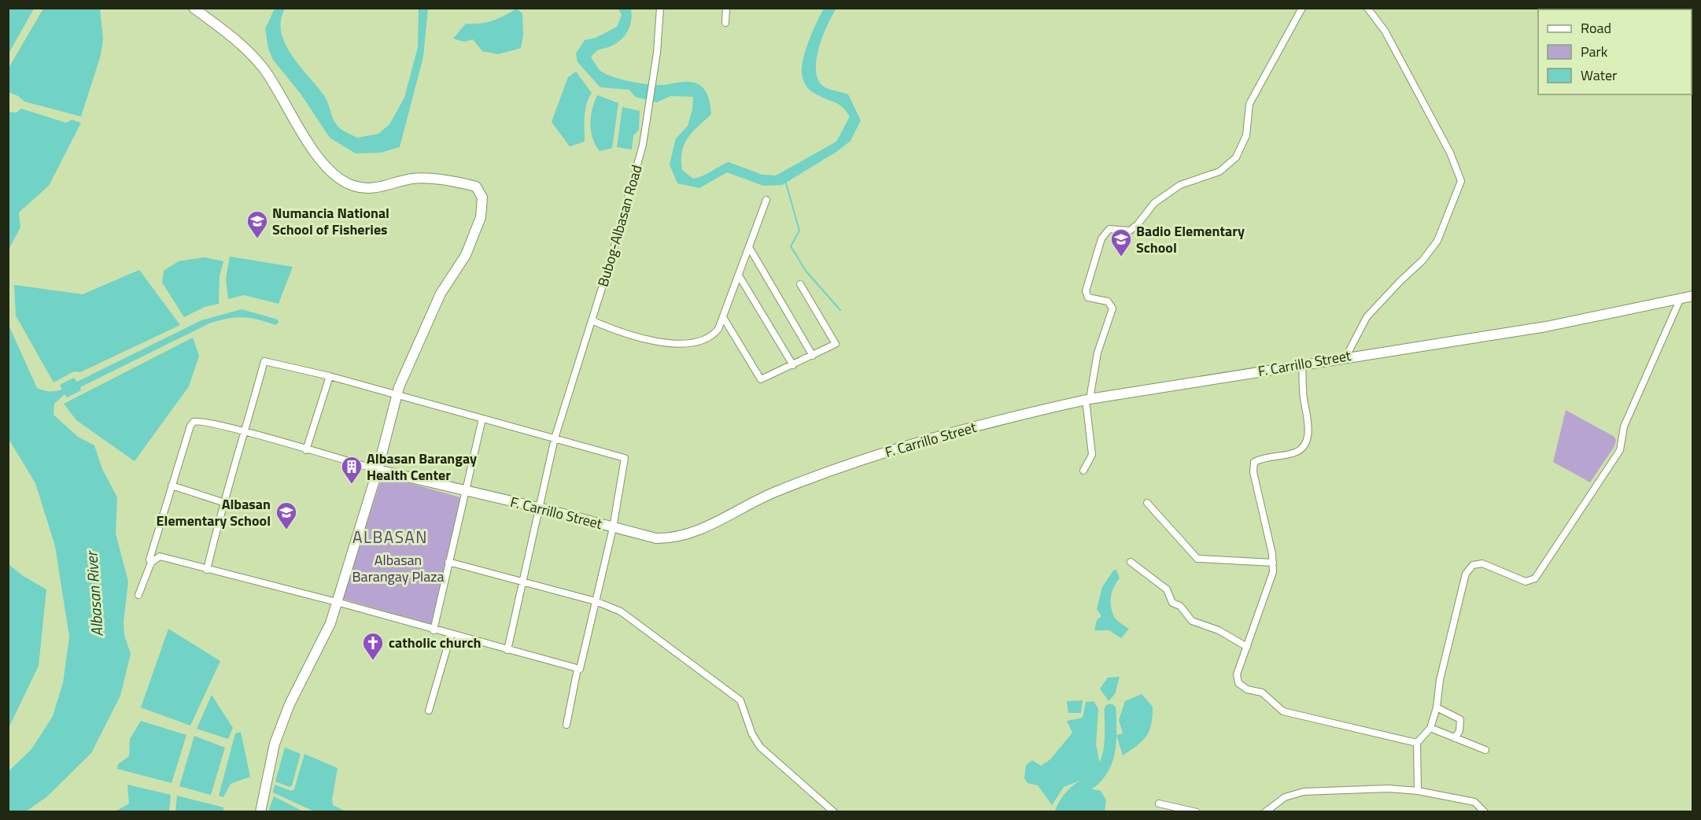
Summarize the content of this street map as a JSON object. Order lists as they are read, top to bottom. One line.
{"streets":{"street":["Bubog-Albasan Road","F. Carrillo Street"]},"crossings":[["Bubog-Albasan Road","F. Carrillo Street"]],"districts":["ALBASAN"],"water":["Albasan River"],"parks":["Albasan Barangay Plaza"],"places":{"school or university":["Numancia National School of Fisheries","Badio Elementary School","Albasan Elementary School"],"building":["Albasan Barangay Health Center"],"church":["catholic church"]},"legend":["Road","Park","Water"]}
